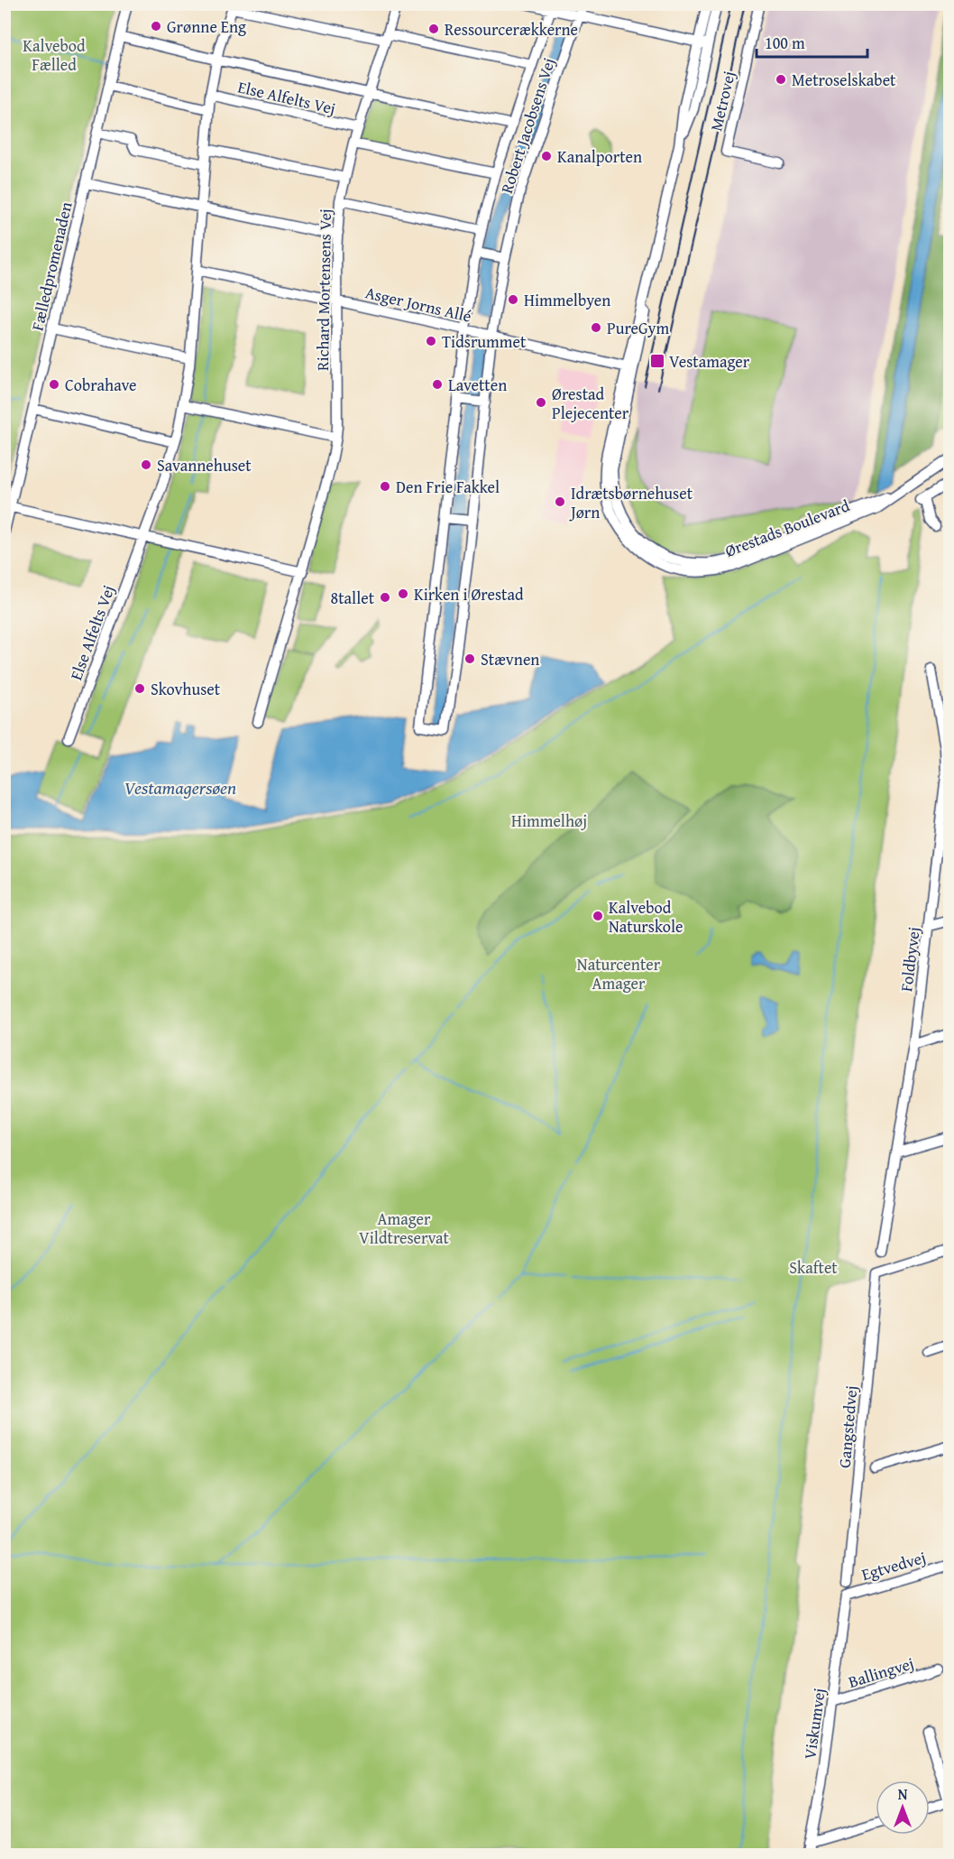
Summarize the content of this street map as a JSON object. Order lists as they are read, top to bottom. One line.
{"streets":{"street":["Else Alfelts Vej","Metrovej","Robert Jacobsens Vej","Fælledpromenaden","Richard Mortensens Vej","Asger Jorns Allé","Ørestads Boulevard","Foldbyvej","Gangstedvej","Egtvedvej","Ballingvej","Viskumvej"]},"crossings":[["Else Alfelts Vej","Robert Jacobsens Vej"],["Else Alfelts Vej","Richard Mortensens Vej"],["Else Alfelts Vej","Asger Jorns Allé"],["Robert Jacobsens Vej","Richard Mortensens Vej"],["Robert Jacobsens Vej","Asger Jorns Allé"],["Richard Mortensens Vej","Asger Jorns Allé"],["Asger Jorns Allé","Ørestads Boulevard"],["Egtvedvej","Viskumvej"],["Ballingvej","Viskumvej"]],"water":["Vestamagersøen"],"parks":["Kalvebod Fælled","Himmelhøj","Naturcenter Amager","Amager Vildtreservat","Skaftet"],"places":{"other":["Grønne Eng","Ressourcerækkerne","Metroselskabet","Kanalporten","Himmelbyen","PureGym","Tidsrummet","Cobrahave","Lavetten","Ørestad Plejecenter","Savannehuset","Den Frie Fakkel","Idrætsbørnehuset Jørn","Kirken i Ørestad","8tallet","Stævnen","Skovhuset","Kalvebod Naturskole"],"transit":["Vestamager"]},"scale_bar":"100 m","north":"top"}
